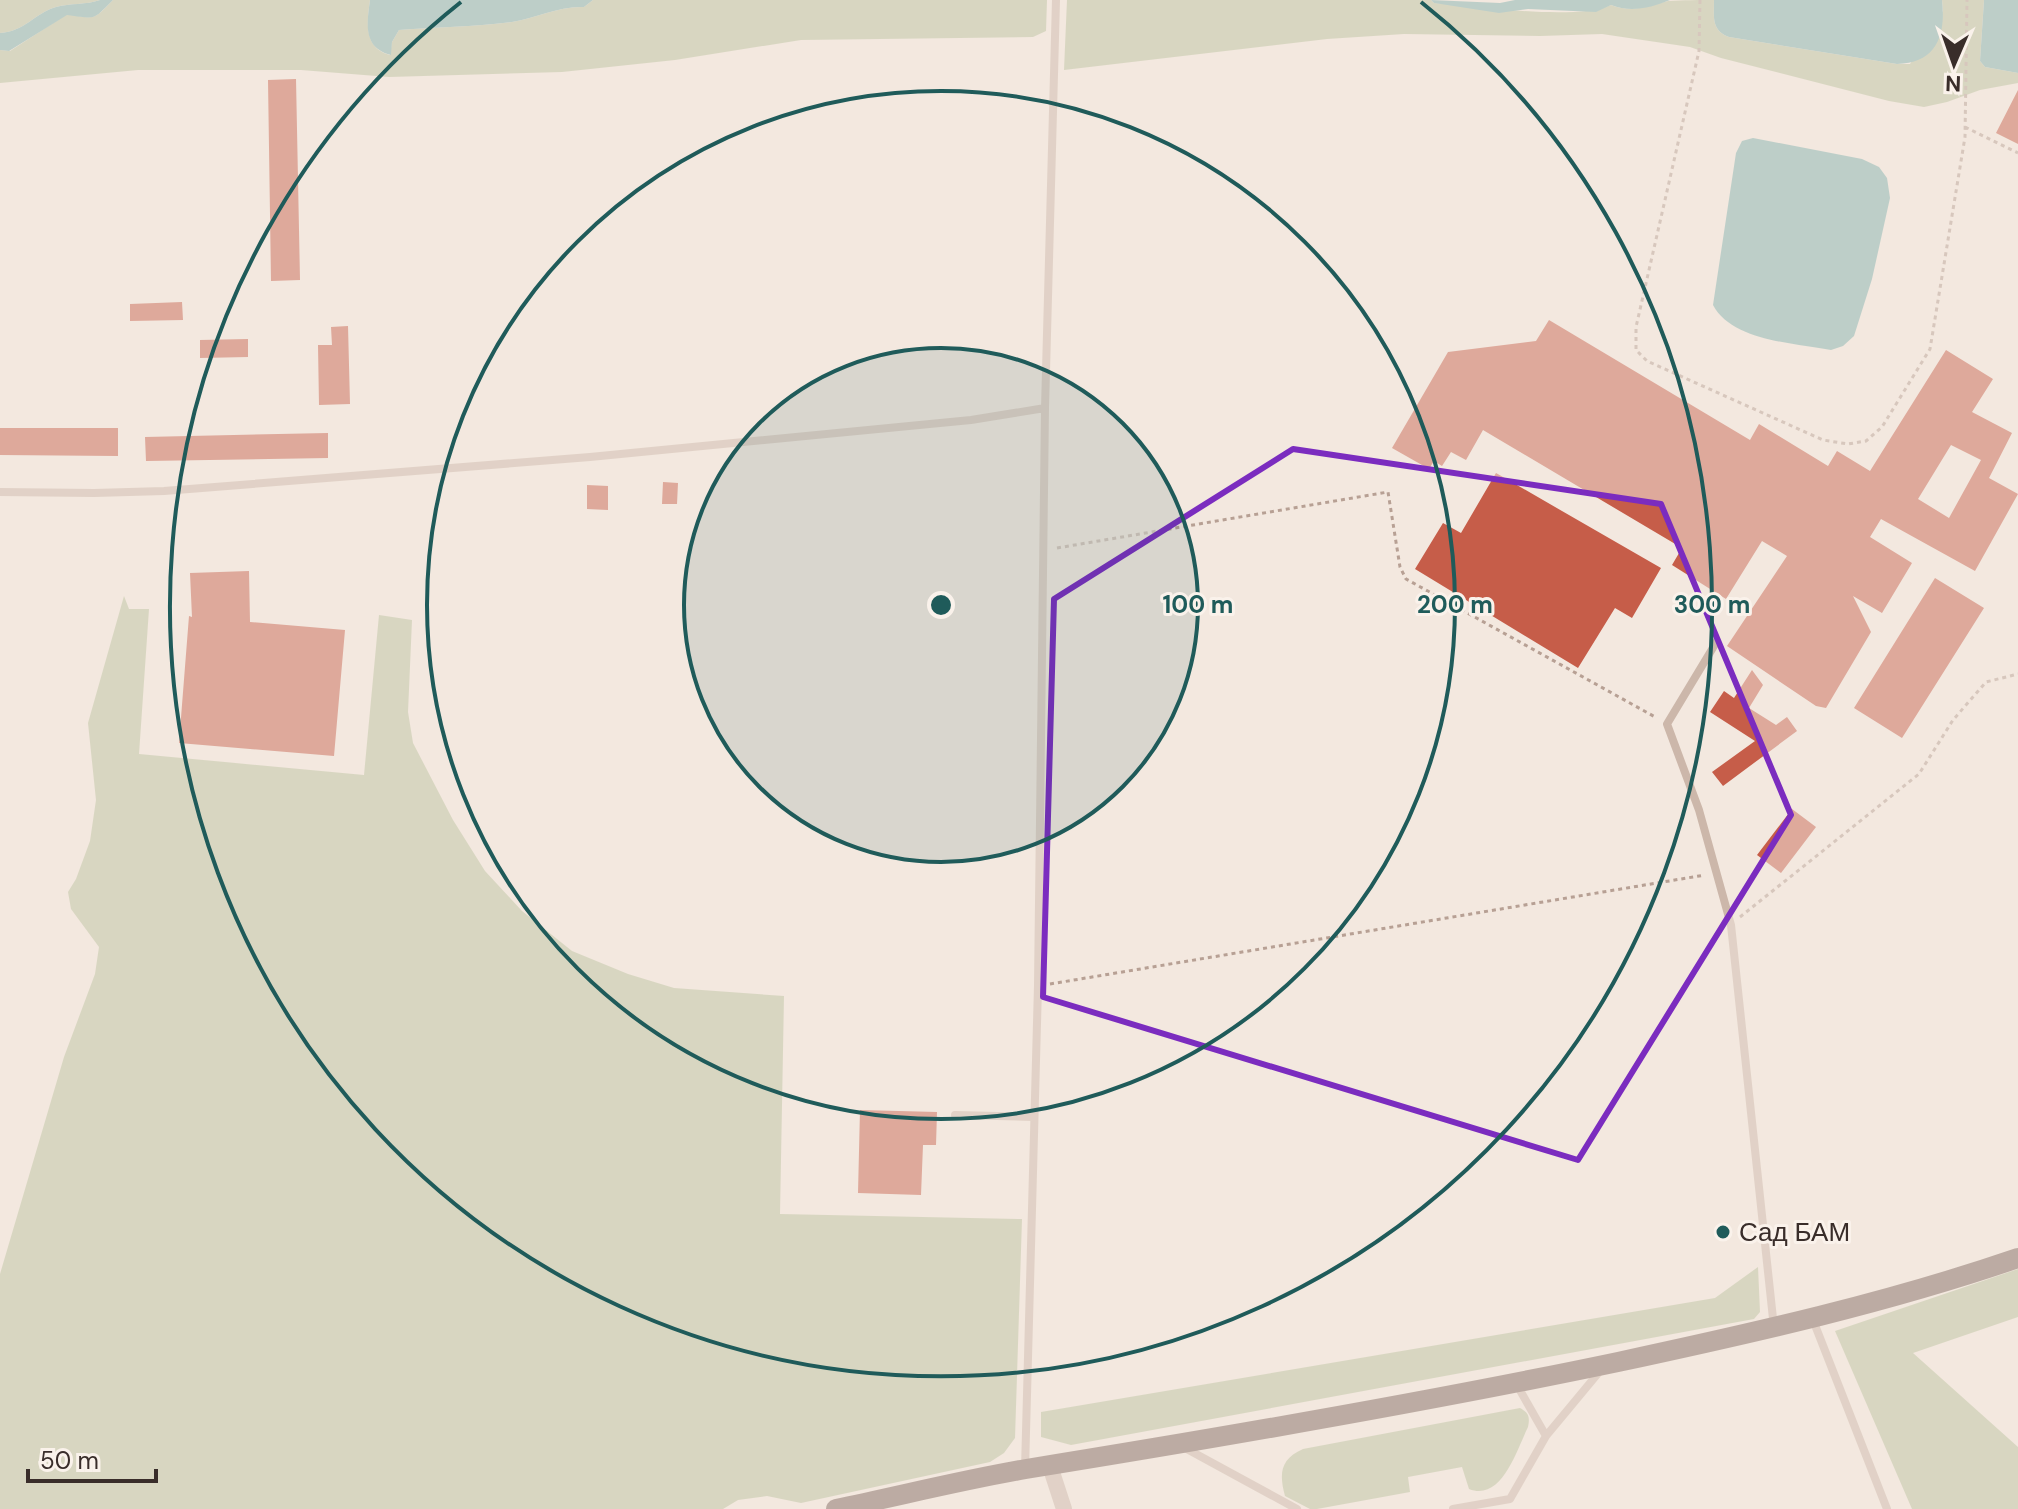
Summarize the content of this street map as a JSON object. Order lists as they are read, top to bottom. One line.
{"places":["Сад БАМ"],"scale_bar":"50 m","north":"bottom","rings":["100 m","200 m","300 m"]}
